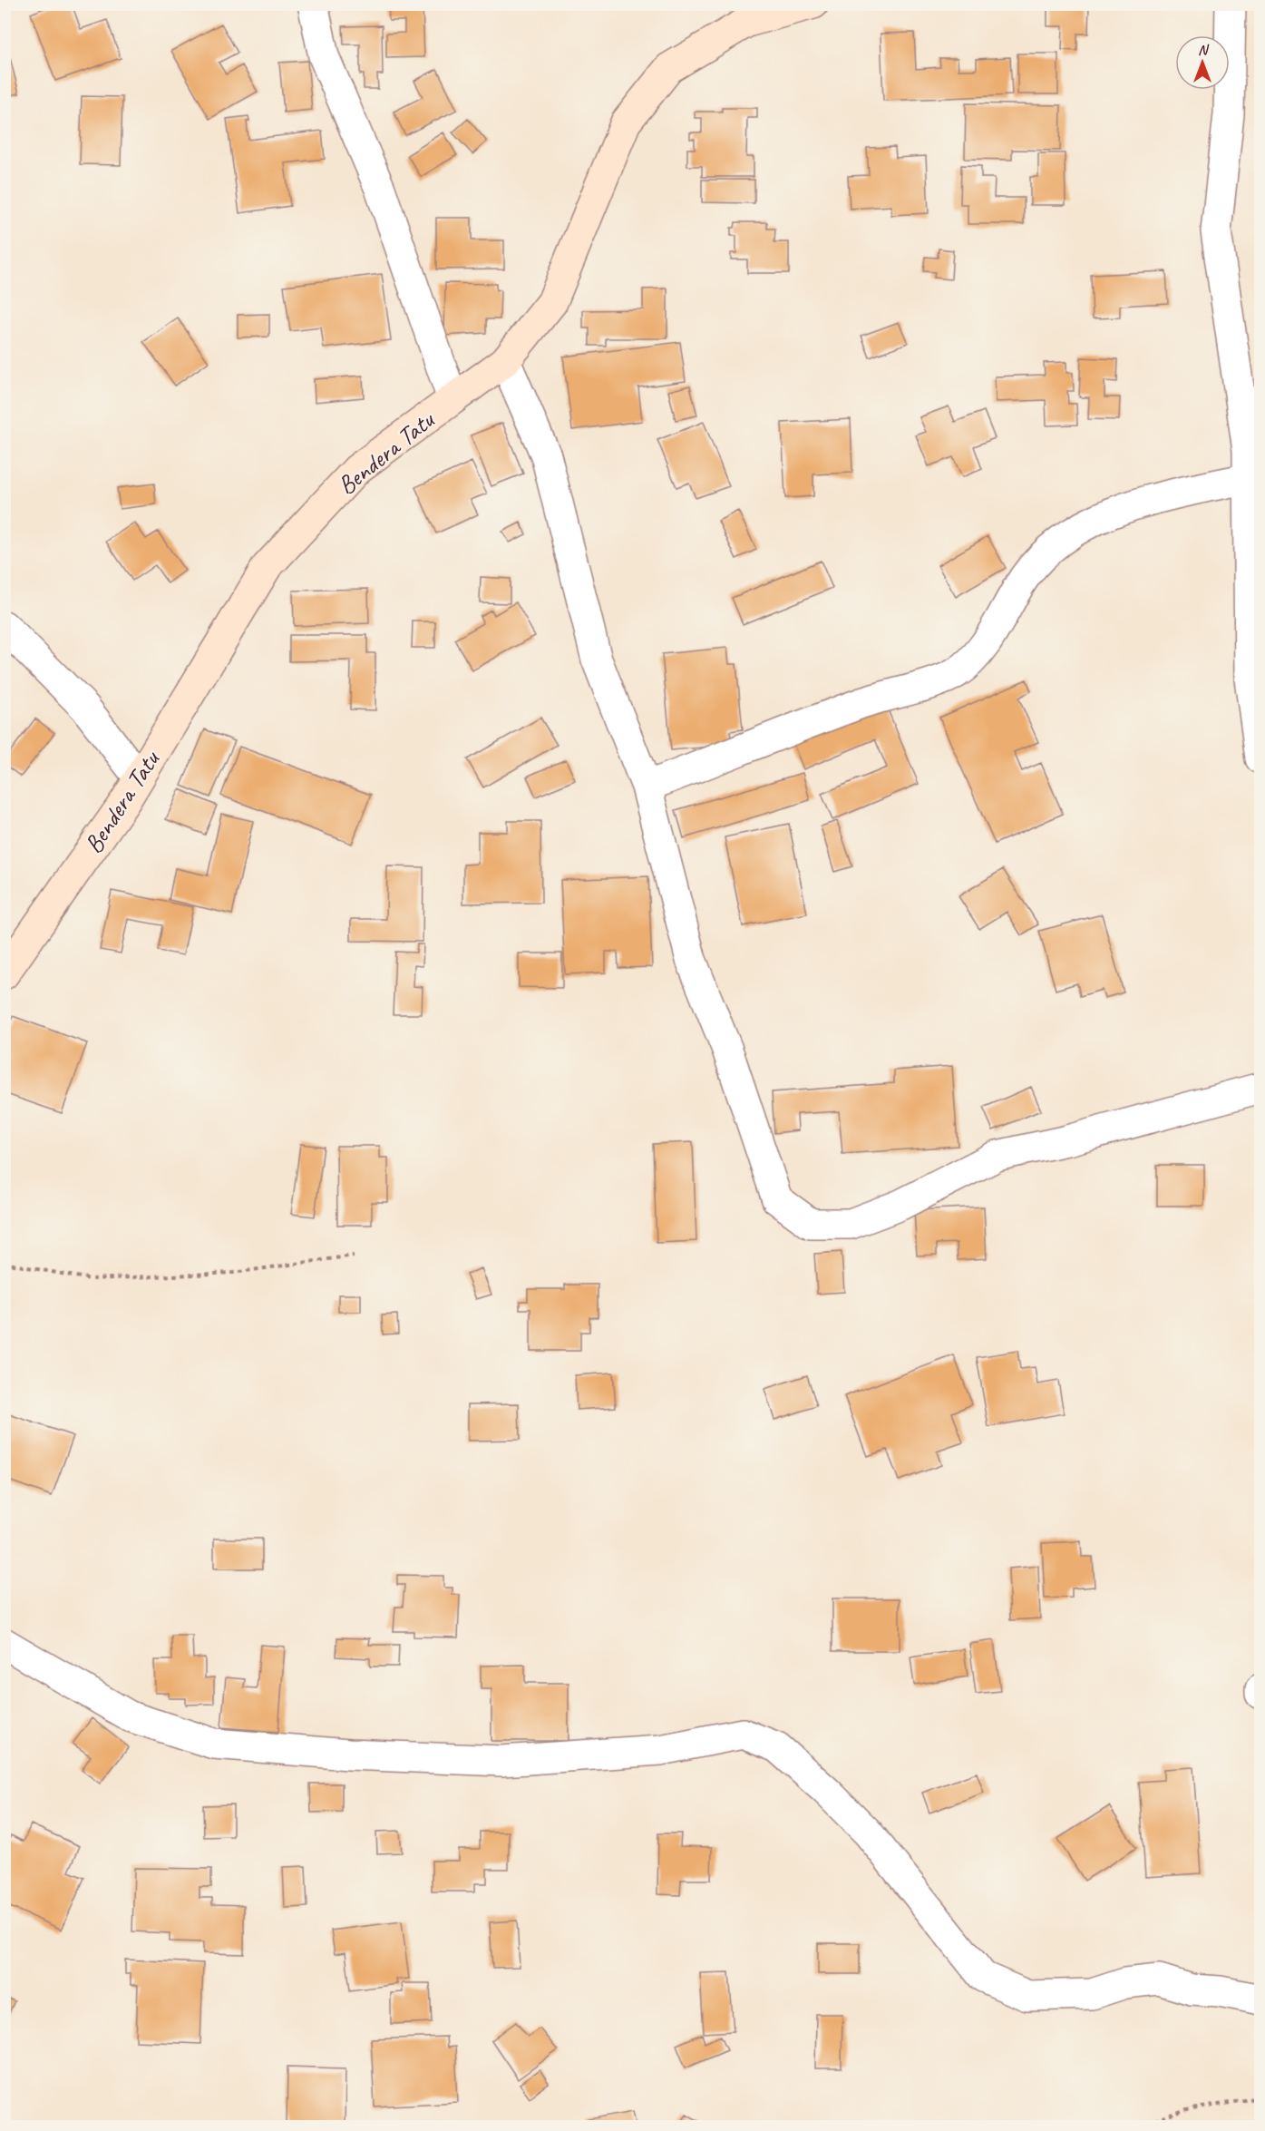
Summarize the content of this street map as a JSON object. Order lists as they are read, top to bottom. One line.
{"streets":{"street":["Bendera Tatu"]},"north":"top"}
